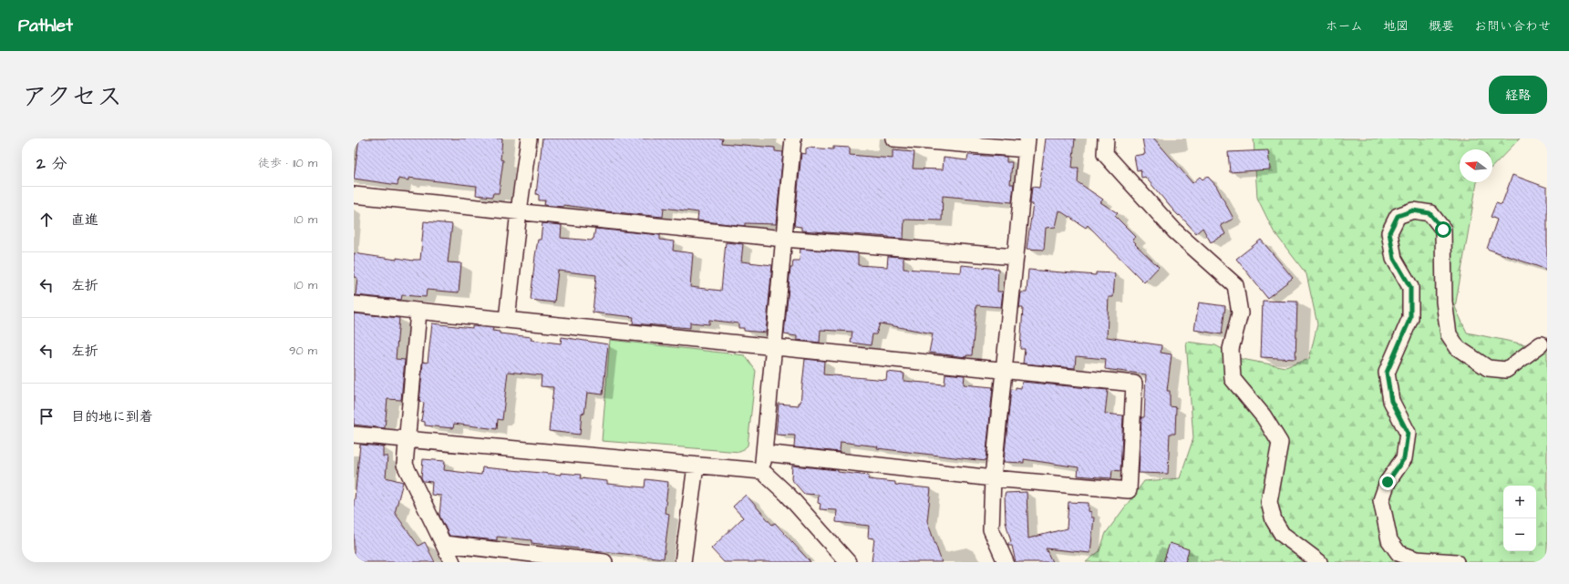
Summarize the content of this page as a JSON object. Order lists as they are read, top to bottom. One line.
{"north":"left","page":{"header":"Pathlet","nav":["ホーム","地図","概要","お問い合わせ"],"title":"アクセス","buttons":"経路","heading":["2 分","徒歩 · 110 m"],"list":[["直進","10 m"],["左折","10 m"],["左折","90 m"],"目的地に到着"],"map_buttons":["+","−"]}}
